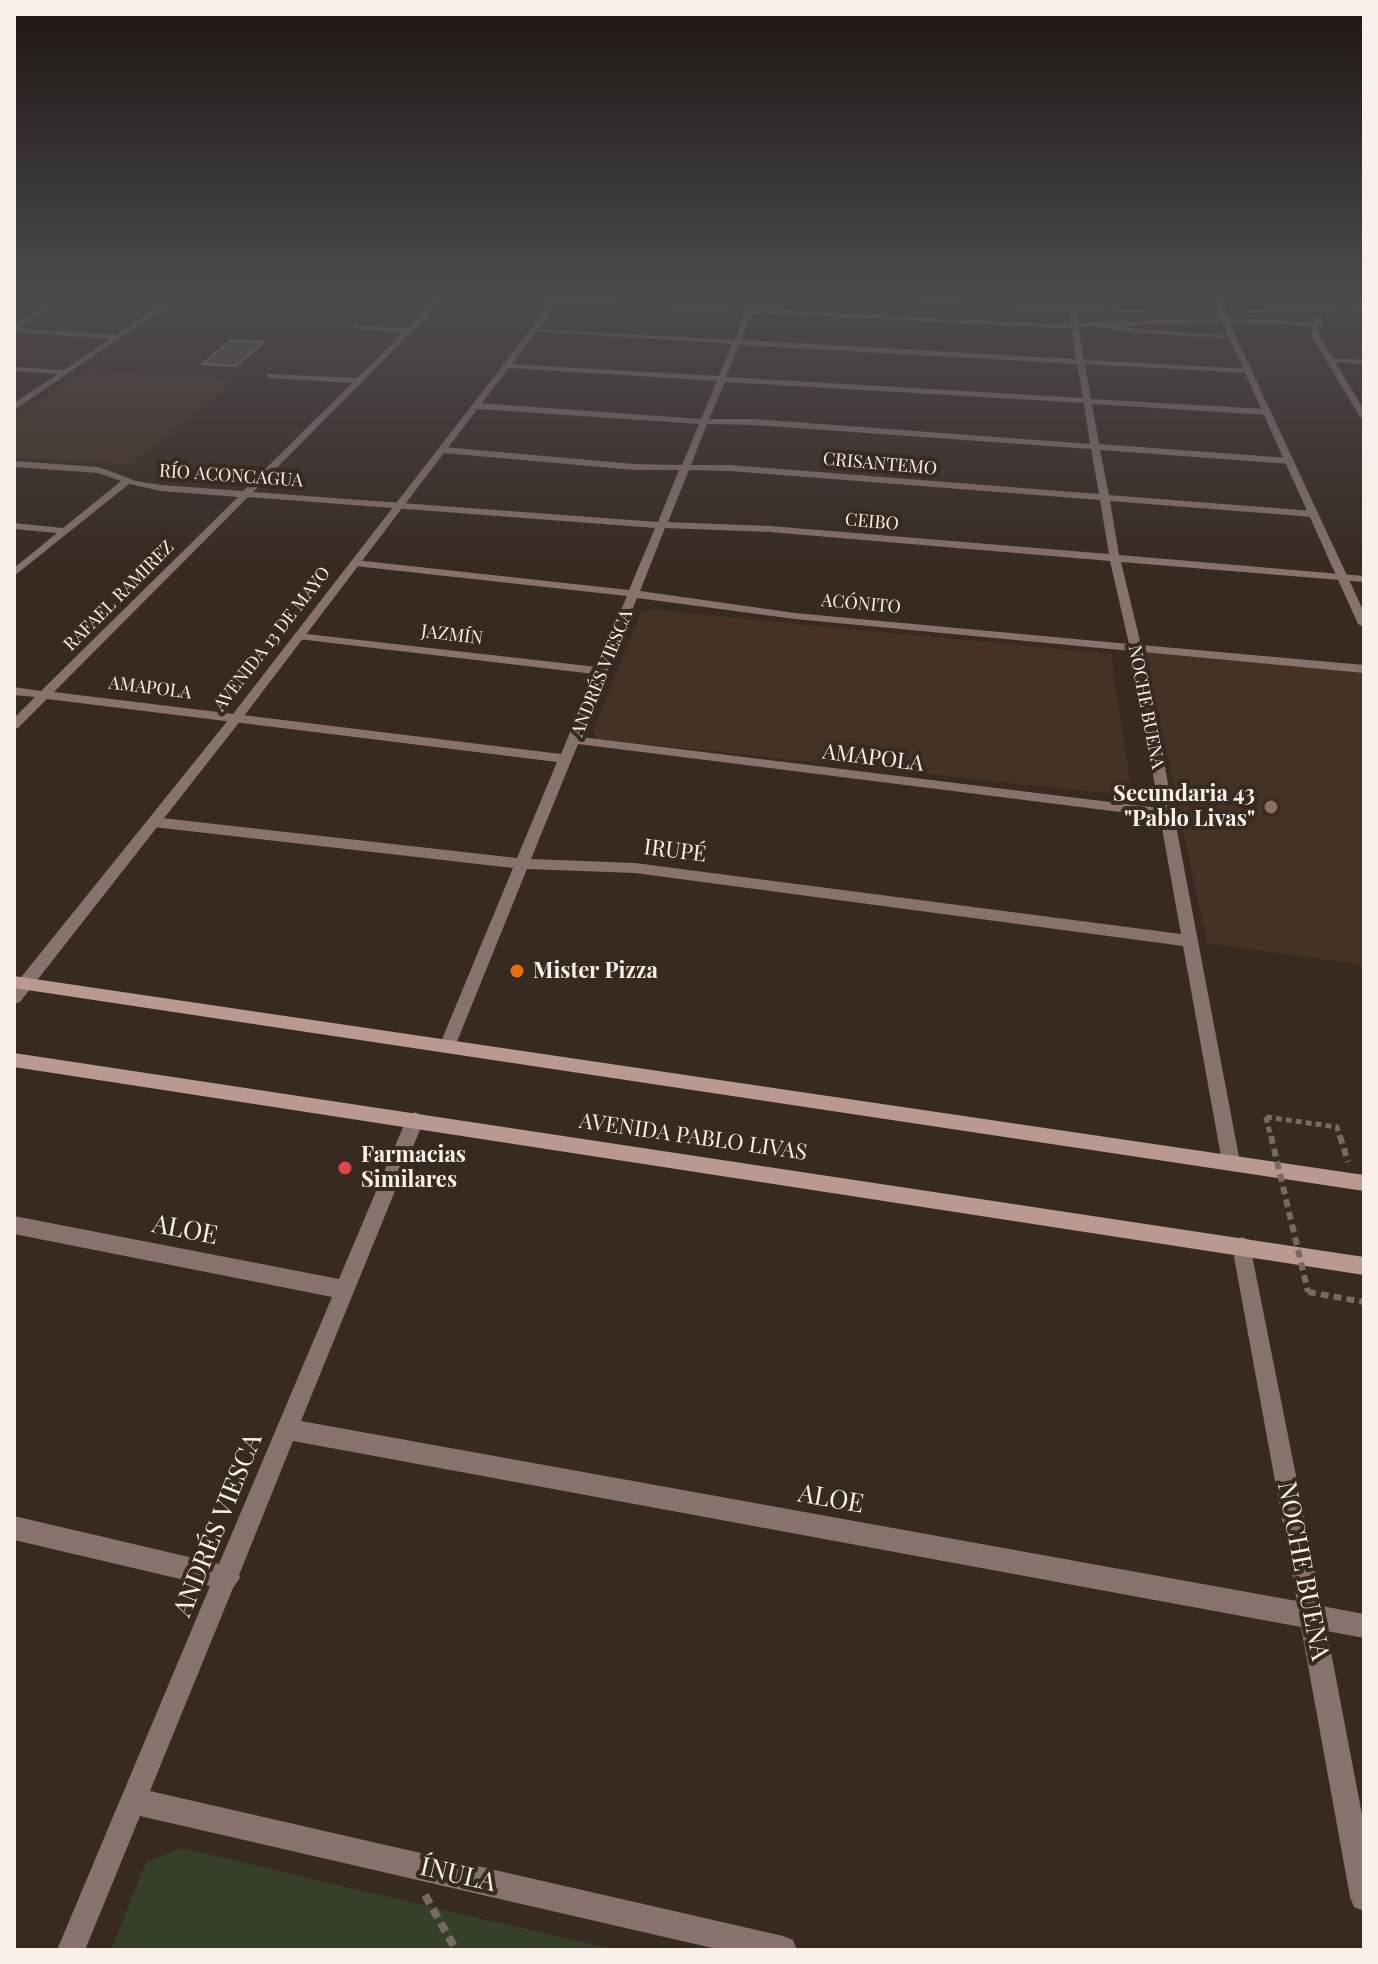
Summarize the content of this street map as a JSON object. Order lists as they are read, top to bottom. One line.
{"streets":{"main road":["AVENIDA PABLO LIVAS"],"street":["CRISANTEMO","RÍO ACONCAGUA","CEIBO","RAFAEL RAMIREZ","ACÓNITO","JAZMÍN","AVENIDA 13 DE MAYO","ANDRÉS VIESCA","AMAPOLA","NOCHE BUENA","IRUPÉ","ALOE","ÍNULA"]},"crossings":[["CRISANTEMO","AVENIDA 13 DE MAYO"],["CRISANTEMO","ANDRÉS VIESCA"],["CRISANTEMO","NOCHE BUENA"],["RÍO ACONCAGUA","CEIBO"],["RÍO ACONCAGUA","RAFAEL RAMIREZ"],["RÍO ACONCAGUA","AVENIDA 13 DE MAYO"],["CEIBO","AVENIDA 13 DE MAYO"],["CEIBO","ANDRÉS VIESCA"],["CEIBO","NOCHE BUENA"],["RAFAEL RAMIREZ","AMAPOLA"],["ACÓNITO","AVENIDA 13 DE MAYO"],["ACÓNITO","ANDRÉS VIESCA"],["ACÓNITO","NOCHE BUENA"],["JAZMÍN","AVENIDA 13 DE MAYO"],["JAZMÍN","ANDRÉS VIESCA"],["AVENIDA 13 DE MAYO","AMAPOLA"],["AVENIDA 13 DE MAYO","IRUPÉ"],["ANDRÉS VIESCA","AMAPOLA"],["ANDRÉS VIESCA","IRUPÉ"],["ANDRÉS VIESCA","AVENIDA PABLO LIVAS"],["ANDRÉS VIESCA","ALOE"],["ANDRÉS VIESCA","ÍNULA"],["AMAPOLA","NOCHE BUENA"],["NOCHE BUENA","IRUPÉ"],["NOCHE BUENA","AVENIDA PABLO LIVAS"],["NOCHE BUENA","ALOE"]],"places":["Secundaria 43 \"Pablo Livas\"","Mister Pizza","Farmacias Similares"]}
